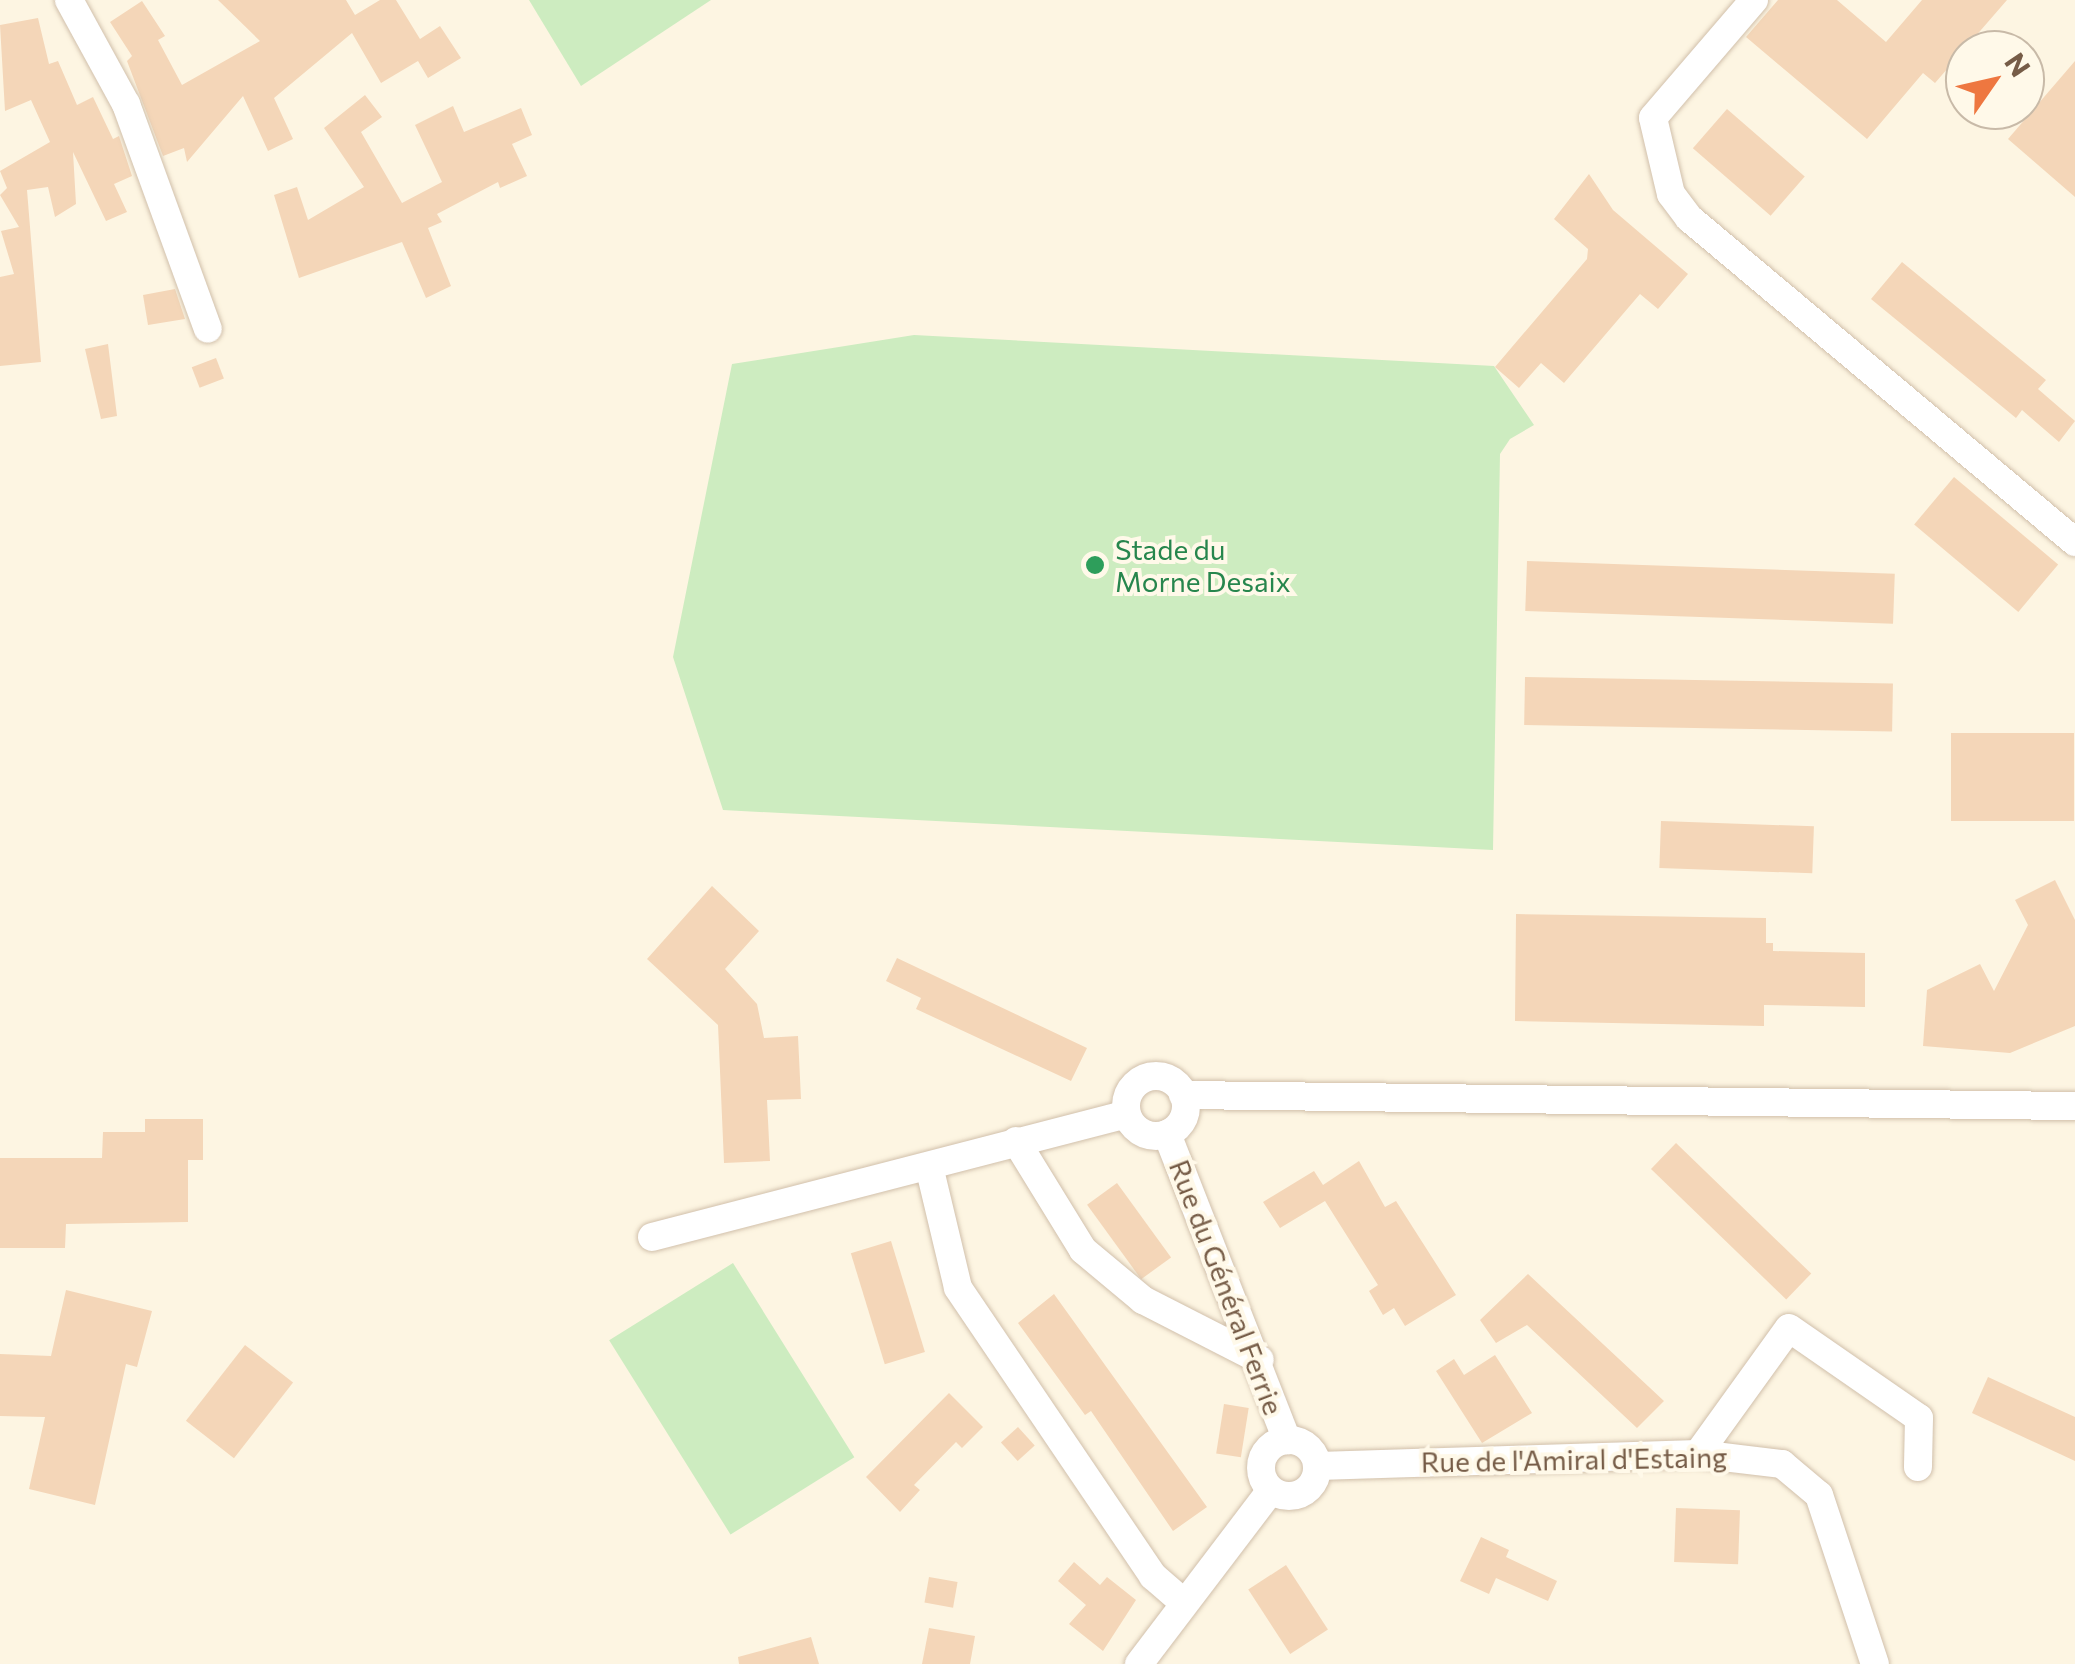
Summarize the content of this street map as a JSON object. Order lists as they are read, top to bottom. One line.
{"streets":{"street":["Rue du Général Ferrie","Rue de l'Amiral d'Estaing"]},"crossings":[["Rue du Général Ferrie","Rue de l'Amiral d'Estaing"]],"places":["Stade du Morne Desaix"],"north":"top right"}
